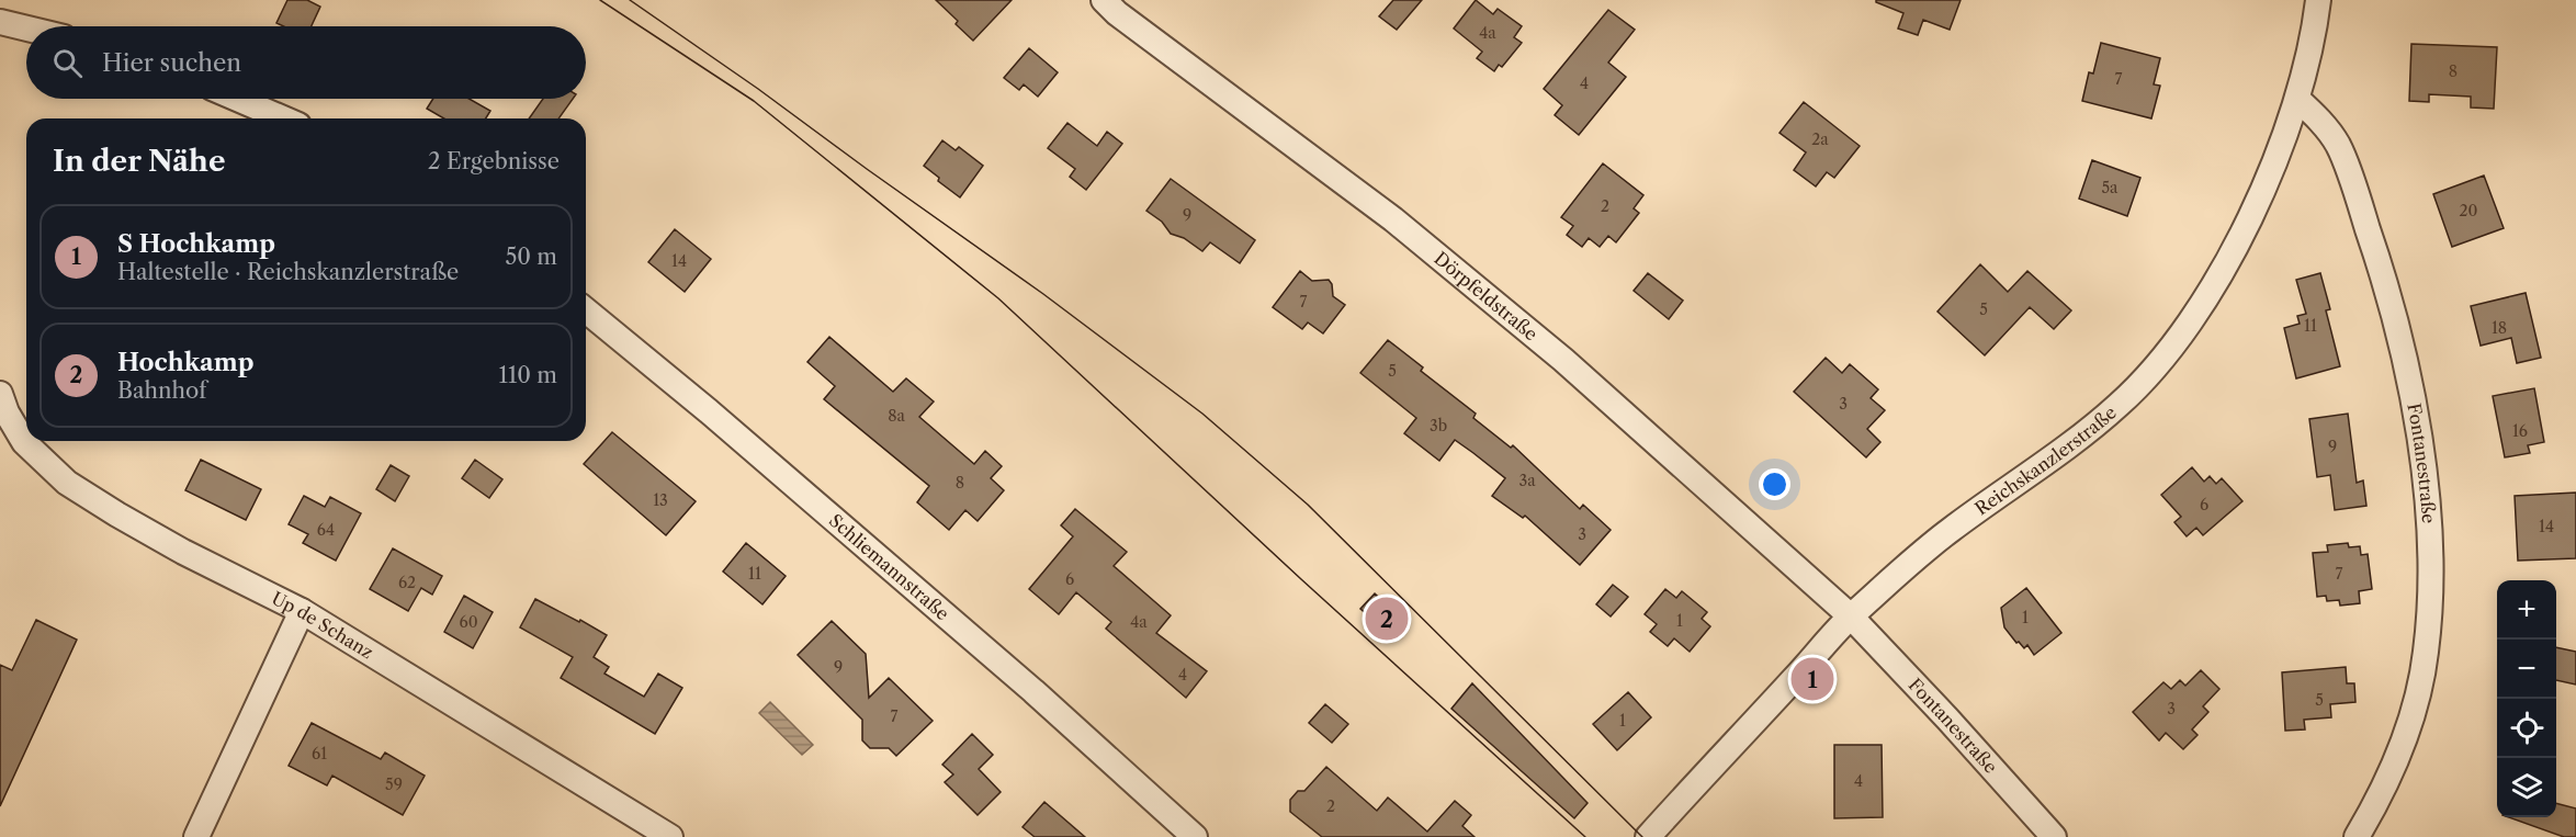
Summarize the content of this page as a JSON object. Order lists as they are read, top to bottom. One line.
{"streets":{"street":["Dörpfeldstraße","Reichskanzlerstraße","Fontanestraße","Schliemannstraße","Up de Schanz"]},"crossings":[["Dörpfeldstraße","Reichskanzlerstraße"],["Dörpfeldstraße","Fontanestraße"],["Reichskanzlerstraße","Fontanestraße"]],"house_numbers":["4a","8","7","4","2a","5a","2","20","9","14","7","5","11","18","5","3","8a","3b","16","9","3a","8","13","6","14","64","3","11","7","6","62","1","1","60","4a","9","4","5","3","7","1","61","4","59","2"],"page":{"search":"Hier suchen","heading":["In der Nähe","2 Ergebnisse"],"list":[{"mark":"1","name":"S Hochkamp","note":"Haltestelle · Reichskanzlerstraße","value":"50 m"},{"mark":"2","name":"Hochkamp","note":"Bahnhof","value":"110 m"}],"map_buttons":["+","−"],"pins":["2","1"]}}
